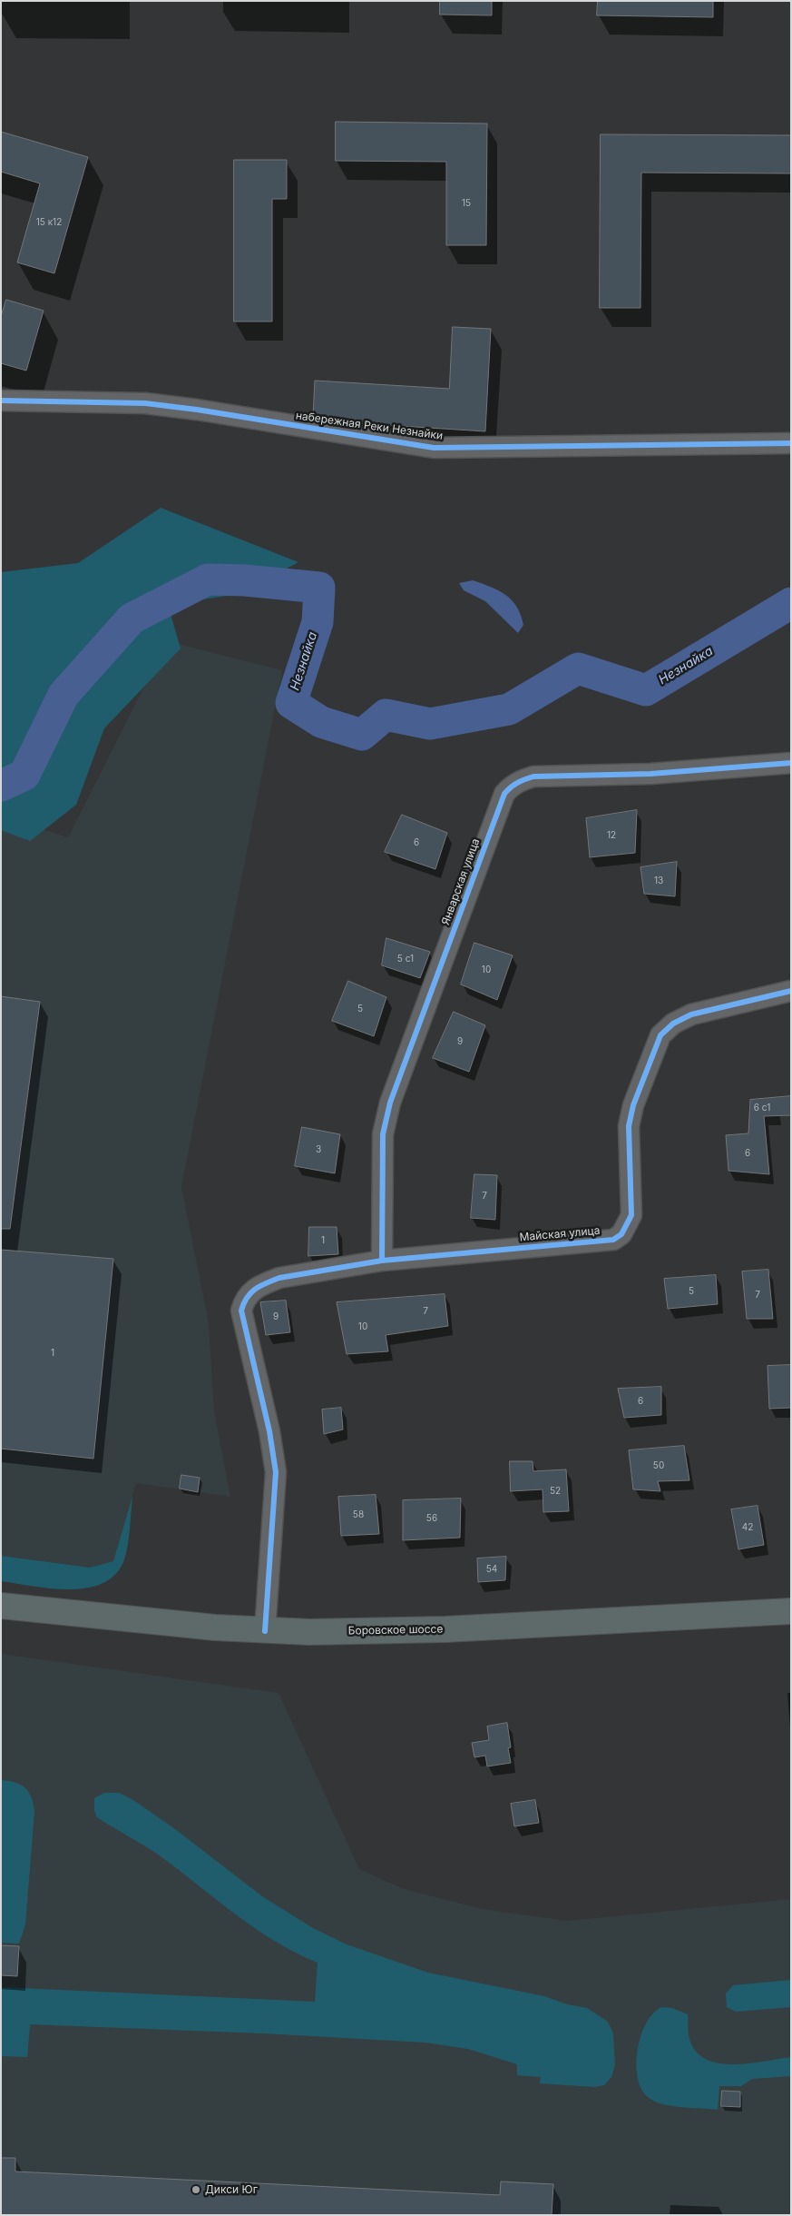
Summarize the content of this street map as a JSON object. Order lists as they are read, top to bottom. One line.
{"streets":{"main road":["Боровское шоссе"],"street":["набережная Реки Незнайки","Январская улица","Майская улица"]},"crossings":[["Январская улица","Майская улица"],["Майская улица","Боровское шоссе"]],"water":["Незнайка"],"places":["Дикси Юг"],"house_numbers":["15","15 к12","12","6","13","5 с1","10","5","9","6 с1","3","6","7","1","5","7","7","9","10","1","6","50","52","58","56","42","54"]}
